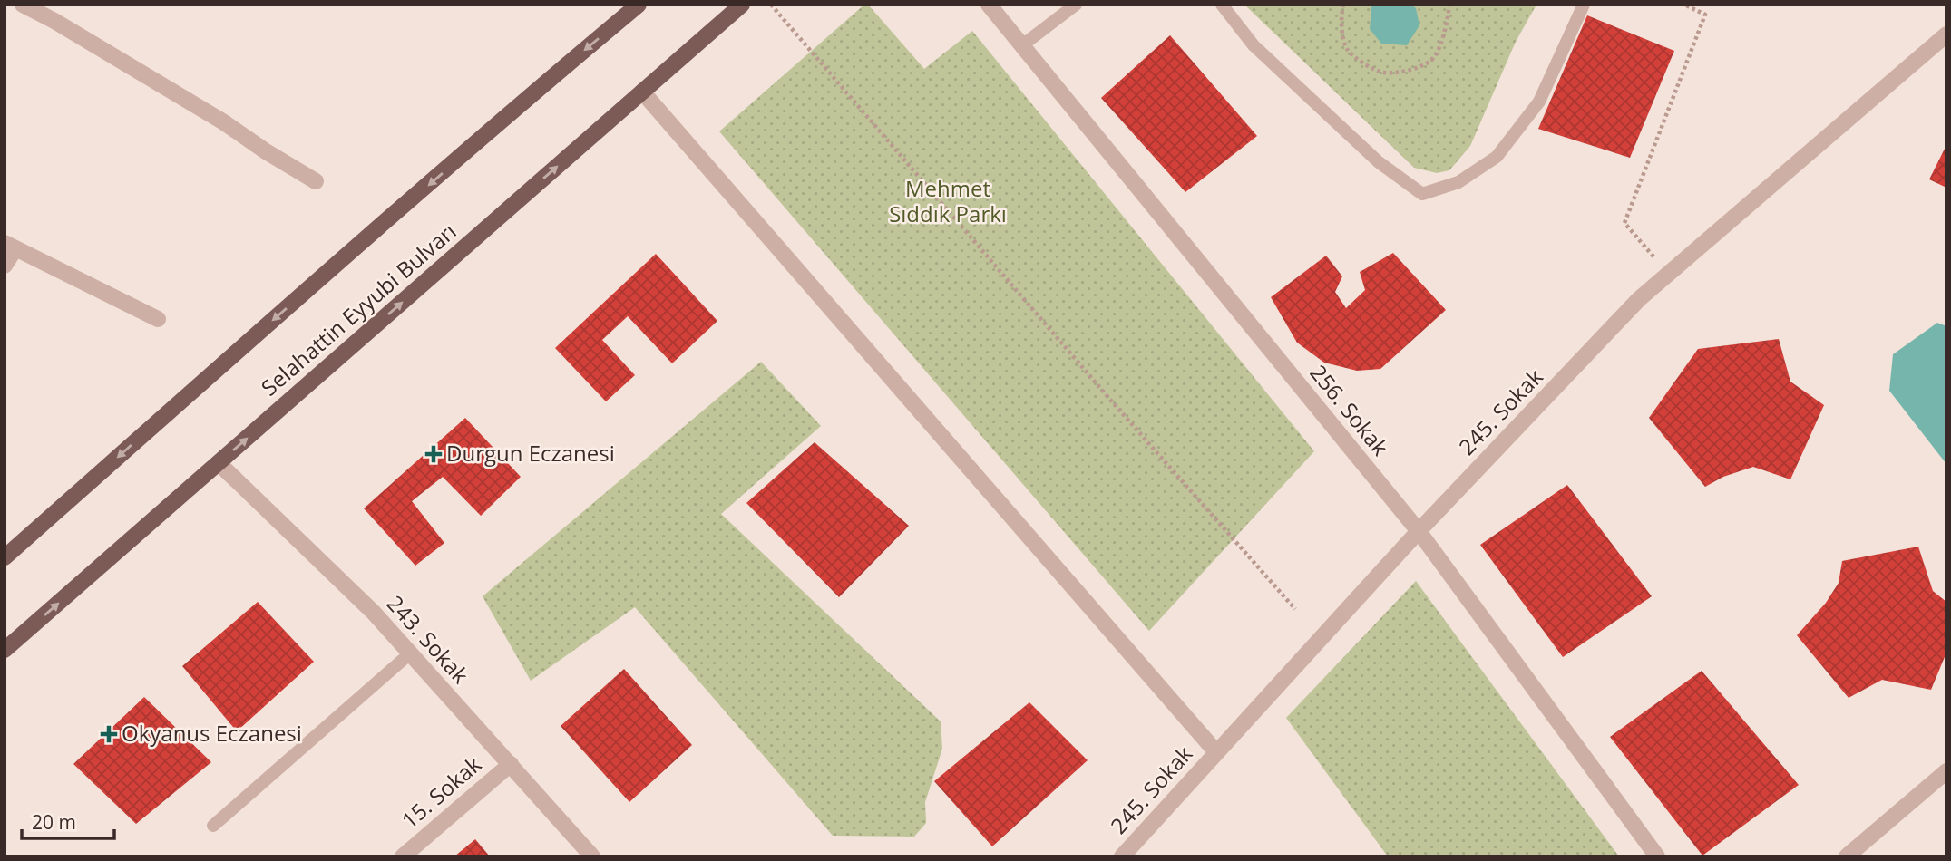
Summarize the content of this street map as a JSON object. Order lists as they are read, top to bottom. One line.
{"streets":{"main road":["Selahattin Eyyubi Bulvarı"],"street":["256. Sokak","245. Sokak","243. Sokak","15. Sokak"]},"crossings":[["Selahattin Eyyubi Bulvarı","243. Sokak"],["256. Sokak","245. Sokak"],["243. Sokak","15. Sokak"]],"parks":["Mehmet Sıddık Parkı"],"places":{"health":["Durgun Eczanesi","Okyanus Eczanesi"]},"scale_bar":"20 m"}
